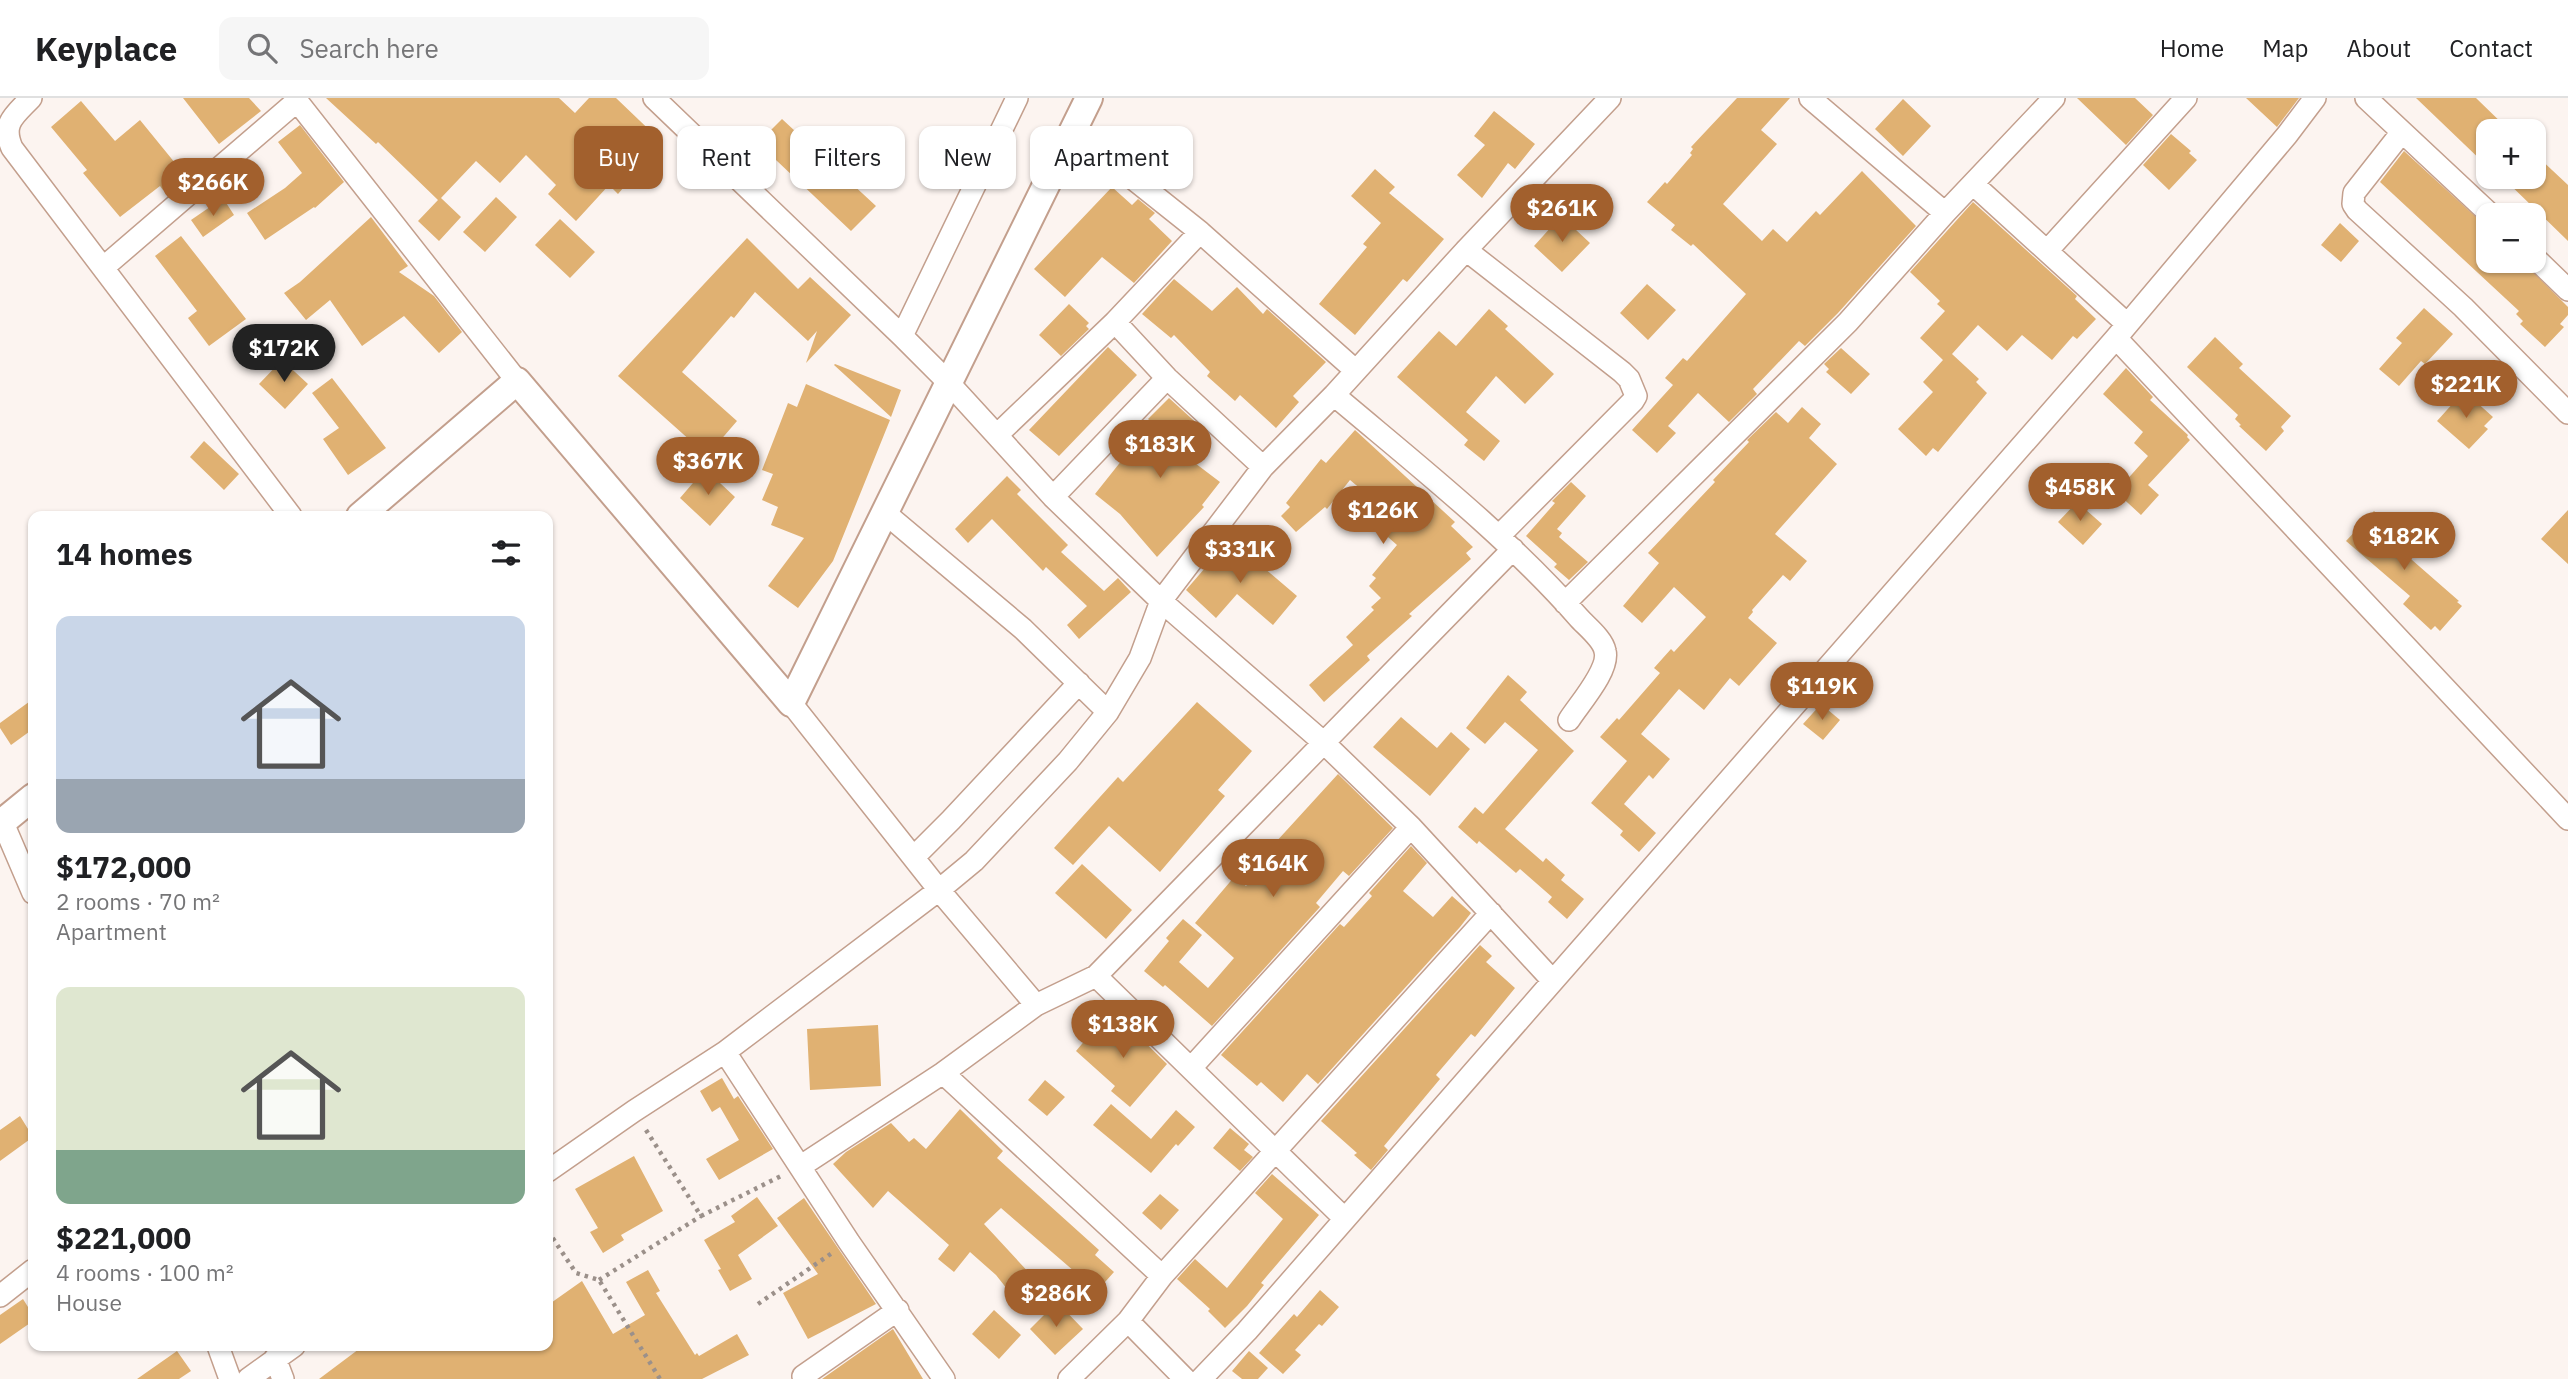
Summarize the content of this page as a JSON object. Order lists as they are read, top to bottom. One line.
{"page":{"header":"Keyplace","search":"Search here","nav":["Home","Map","About","Contact"],"map_buttons":["+","−"],"chip":["Buy","Rent","Filters","New","Apartment"],"price":["$266K","$261K","$172K","$221K","$183K","$367K","$458K","$126K","$182K","$331K","$119K","$164K","$138K","$286K"],"heading":"14 homes","list":[{"name":"$172,000","note":"2 rooms · 70 m² · Apartment"},{"name":"$221,000","note":"4 rooms · 100 m² · House"}]}}
